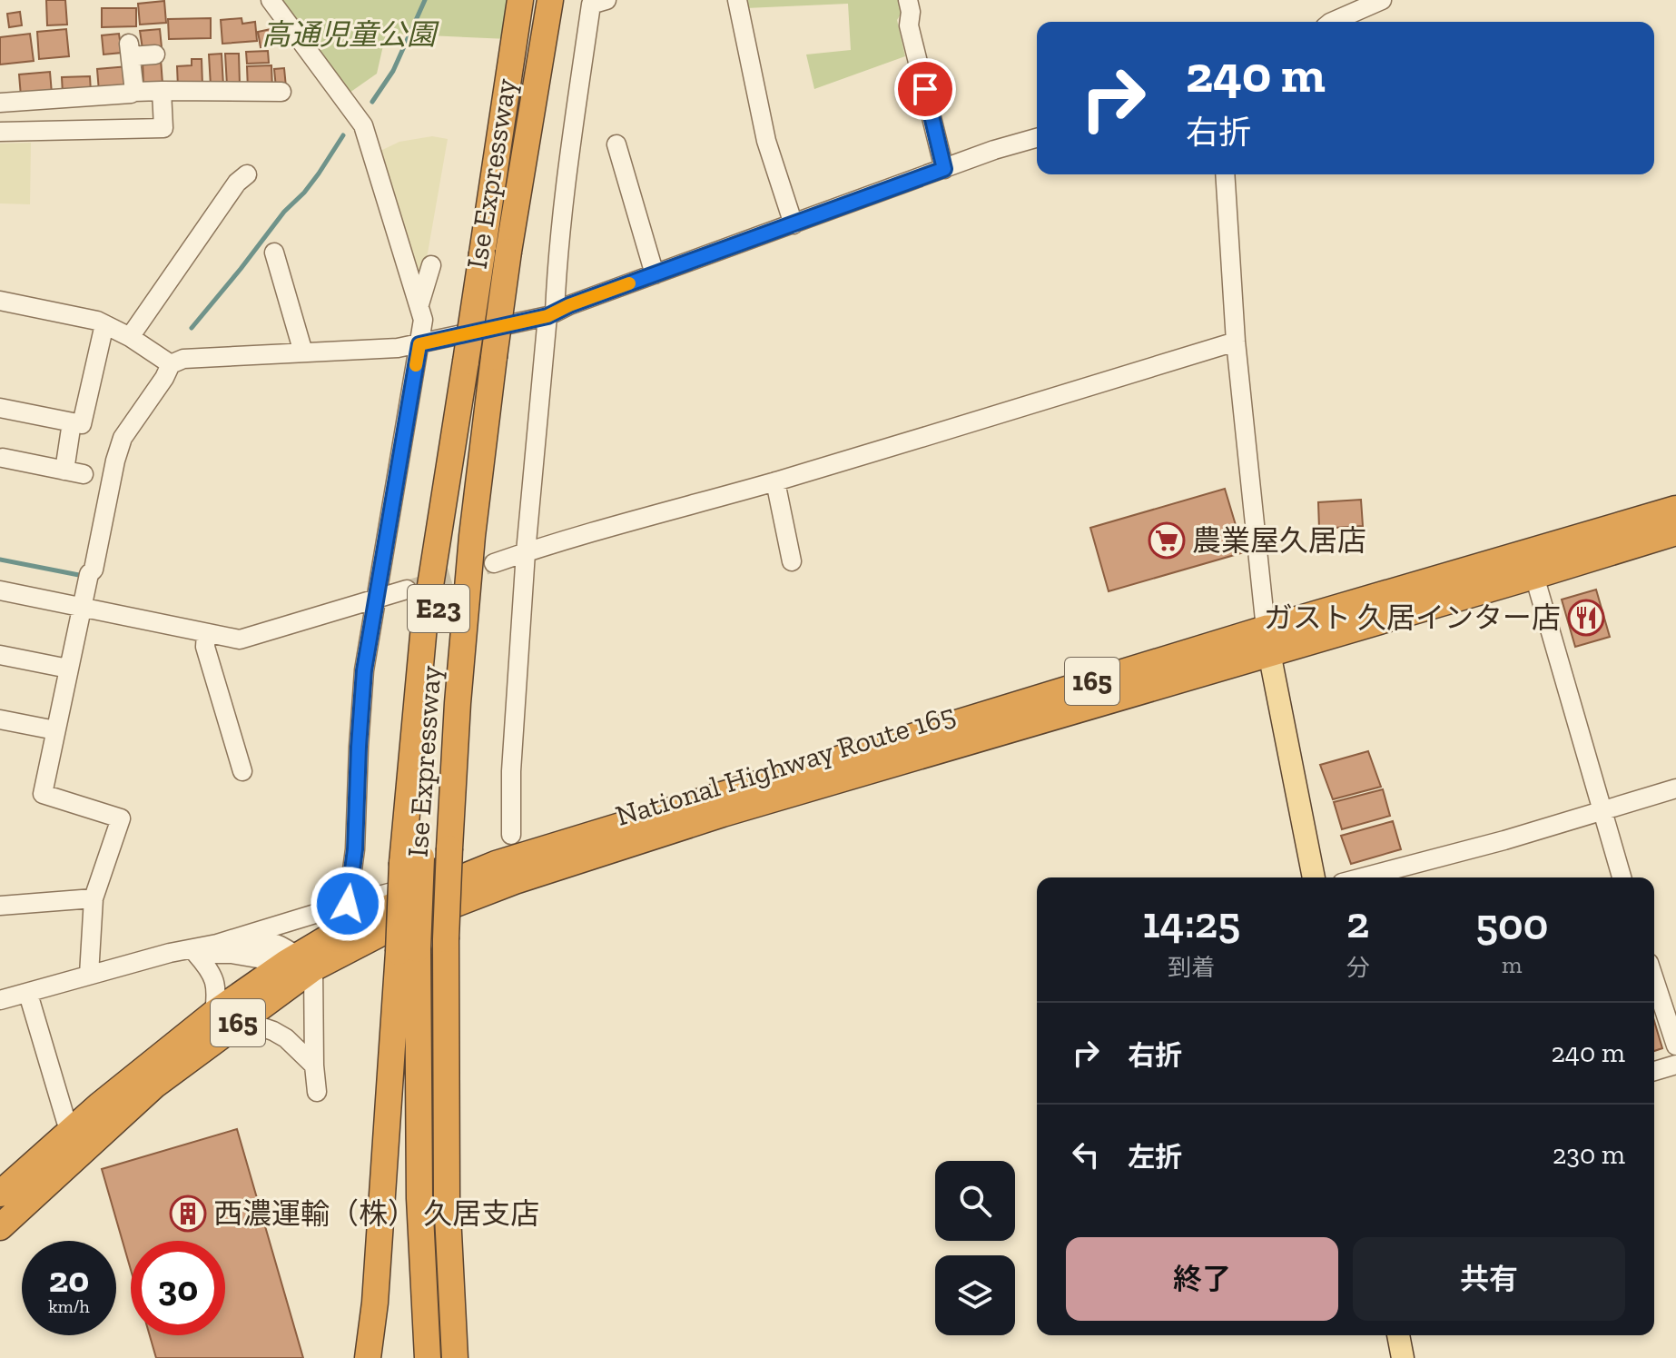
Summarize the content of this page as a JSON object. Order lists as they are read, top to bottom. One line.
{"streets":{"highway":["Ise Expressway","E23","165","National Highway Route 165"]},"parks":["高通児童公園"],"places":{"supermarket":["農業屋久居店"],"restaurant":["ガスト 久居インター店"],"building":["西濃運輸（株） 久居支店"]},"page":{"turn":["240 m","右折"],"eta":["14:25","到着","2","分","500","m"],"list":[{"name":"右折","value":"240 m"},{"name":"左折","value":"230 m"}],"buttons":["終了","共有"],"speed":"20 km/h","limit":"30"}}
